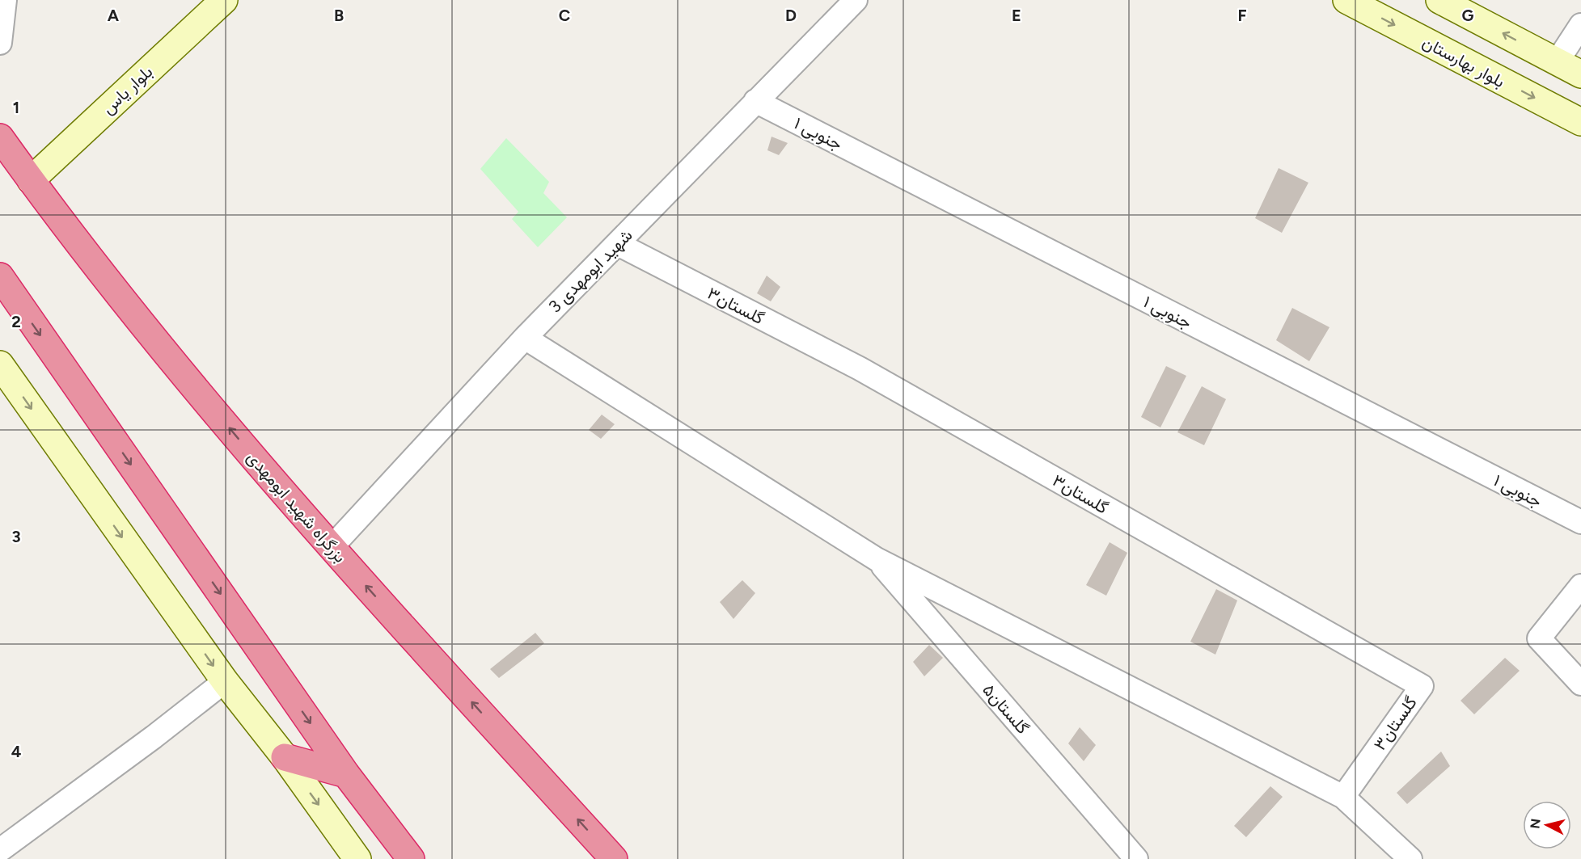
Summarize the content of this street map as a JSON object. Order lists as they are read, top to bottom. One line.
{"streets":{"highway":["بزرگراه شهید ابومهدی"],"street":["بلوار بهارستان","بلوار یاس","جنوبی ۱","شهید ابومهدی 3","گلستان۳","گلستان۵"]},"crossings":[["بلوار یاس","بزرگراه شهید ابومهدی"],["جنوبی ۱","شهید ابومهدی 3"],["شهید ابومهدی 3","گلستان۳"],["شهید ابومهدی 3","بزرگراه شهید ابومهدی"]],"north":"left","grid":{"columns":["A","B","C","D","E","F","G"],"rows":["1","2","3","4"]}}
